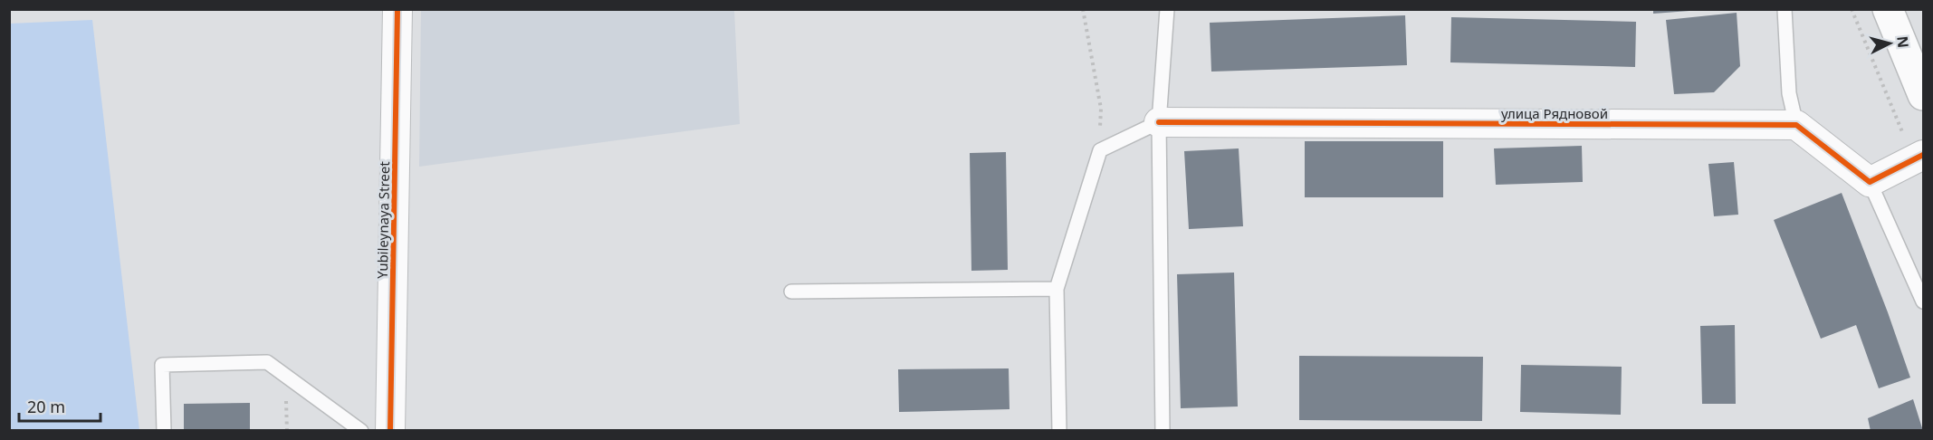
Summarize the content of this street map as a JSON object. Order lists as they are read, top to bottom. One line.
{"streets":{"street":["улица Рядновой","Yubileynaya Street"]},"scale_bar":"20 m","north":"right"}
